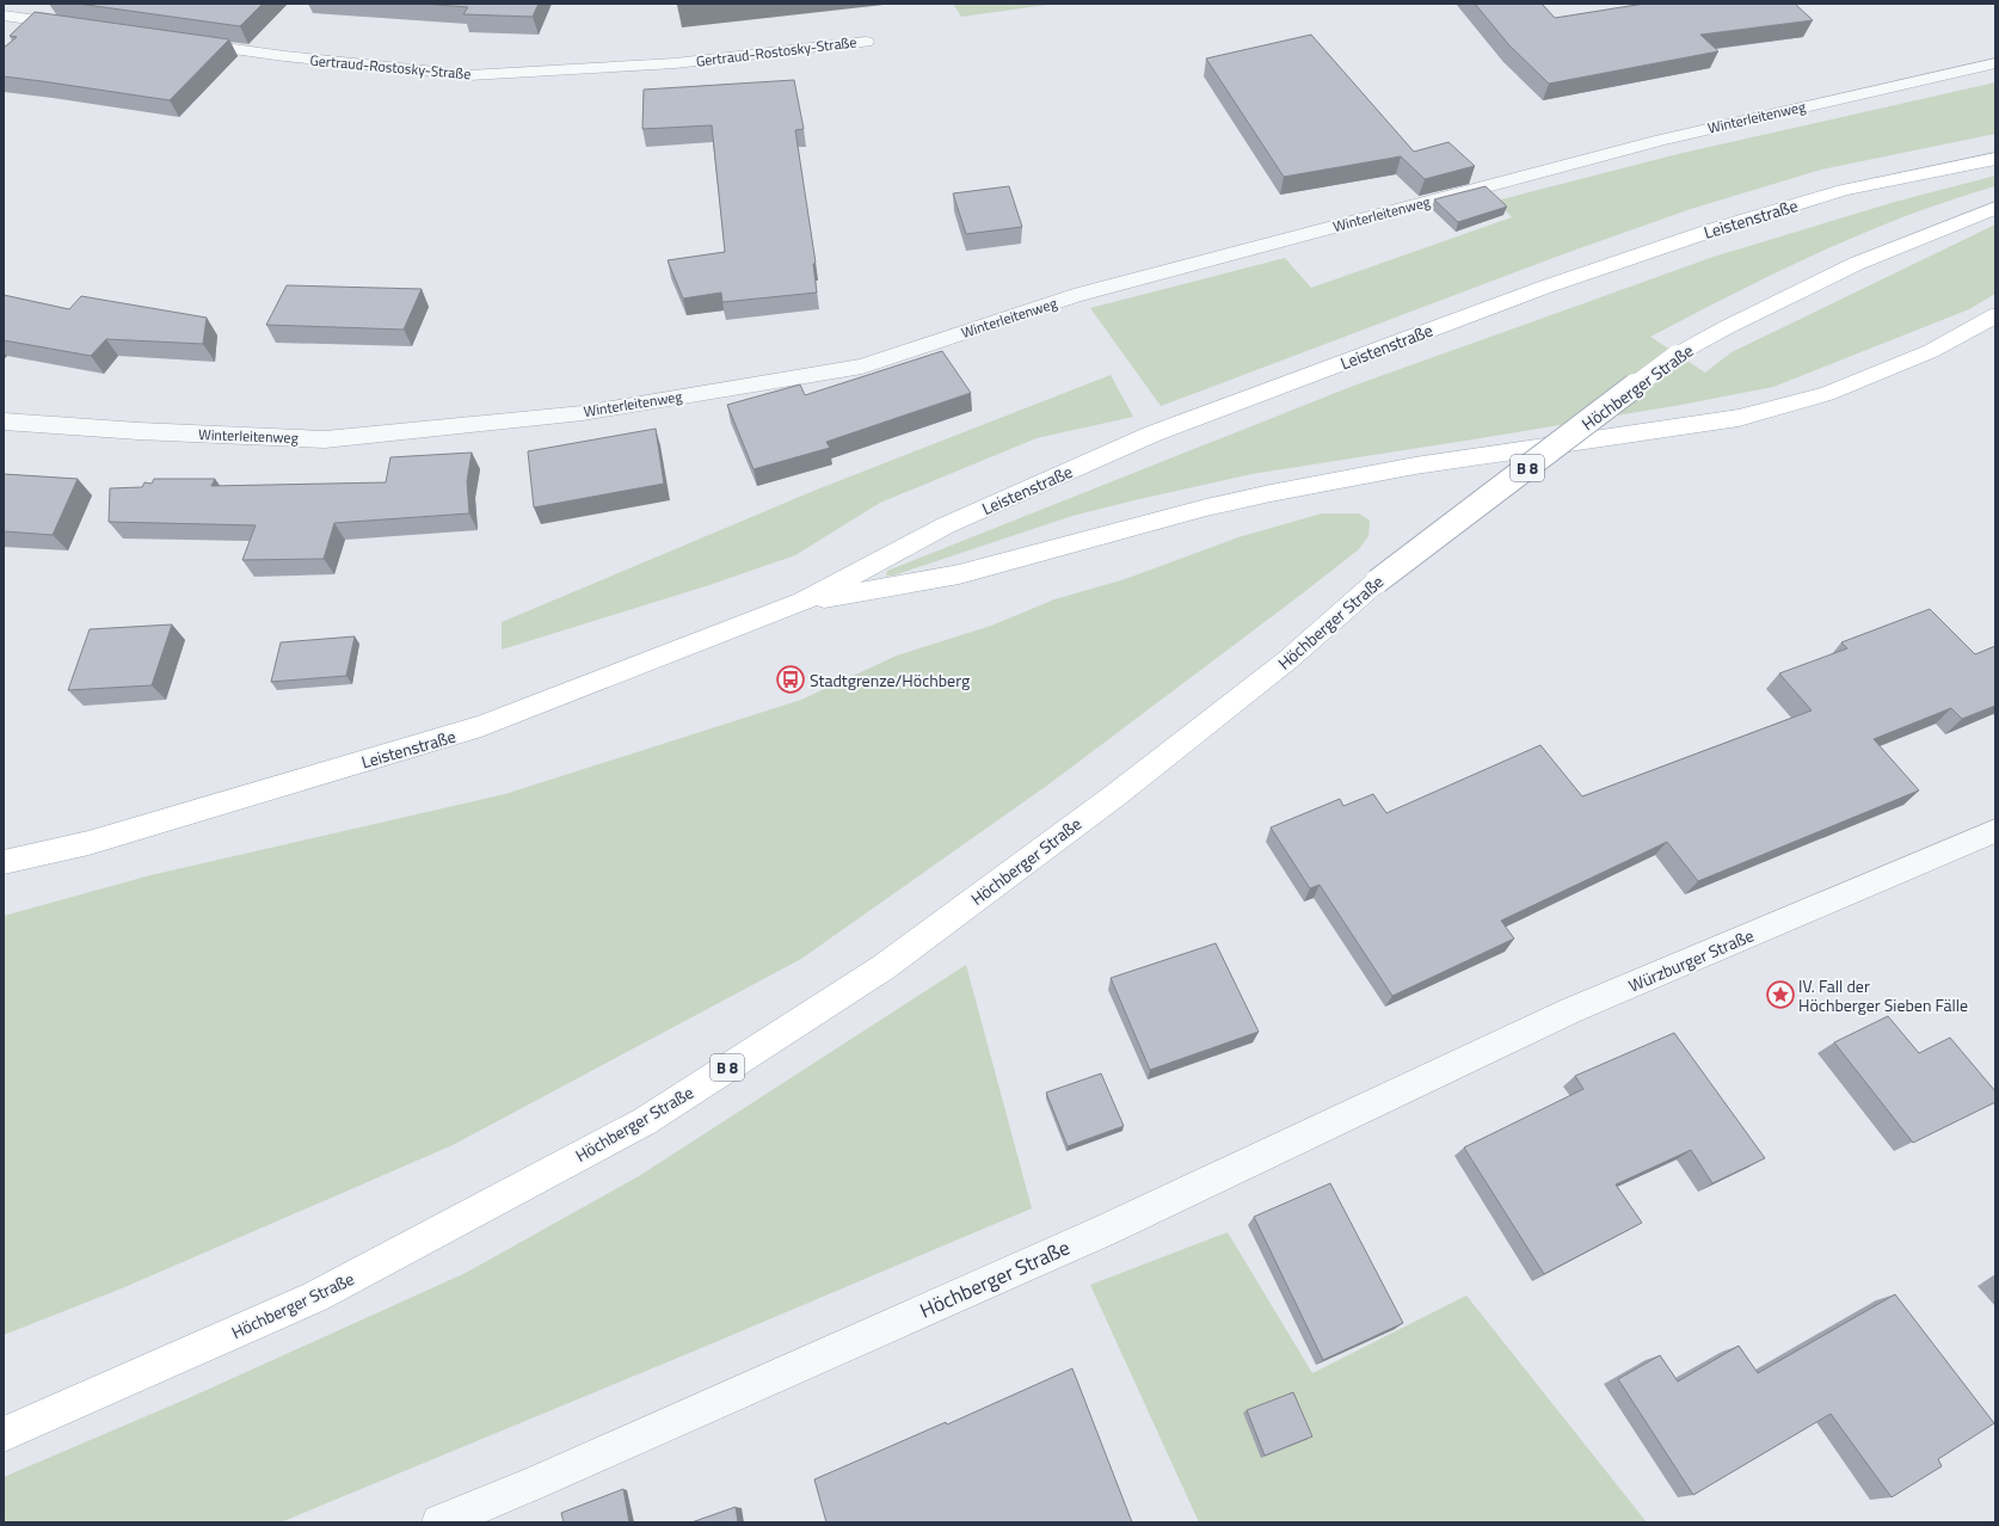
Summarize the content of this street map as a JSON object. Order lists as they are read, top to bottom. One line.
{"streets":{"main road":["Leistenstraße","Höchberger Straße","B 8"],"street":["Gertraud-Rostosky-Straße","Winterleitenweg","Würzburger Straße"]},"crossings":[["Höchberger Straße","Würzburger Straße"]],"places":{"bus stop":["Stadtgrenze/Höchberg"],"place":["IV. Fall der Höchberger Sieben Fälle"]}}
